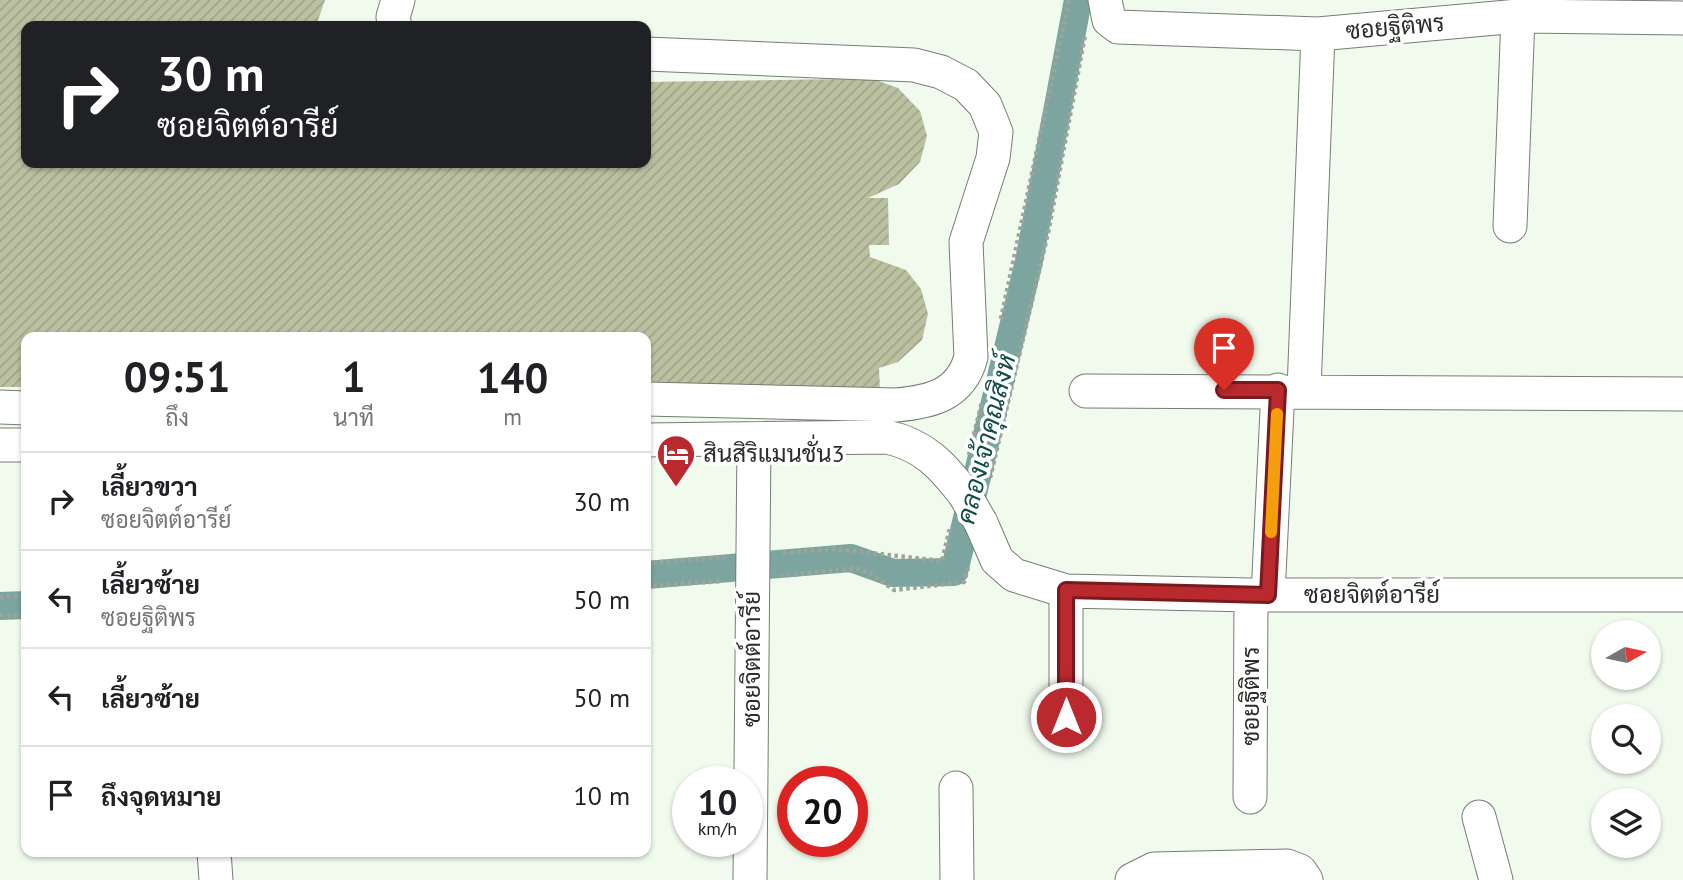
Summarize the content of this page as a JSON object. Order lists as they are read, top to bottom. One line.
{"streets":{"street":["ซอยฐิติพร","ซอยจิตต์อารีย์"]},"crossings":[["ซอยฐิติพร","ซอยจิตต์อารีย์"]],"water":["คลองเจ้าคุณสิงห์"],"places":{"hotel":["สินสิริแมนชั่น3"]},"north":"right","page":{"turn":["30 m","ซอยจิตต์อารีย์"],"eta":["09:51","ถึง","1","นาที","140","m"],"list":[{"name":"เลี้ยวขวา","note":"ซอยจิตต์อารีย์","value":"30 m"},{"name":"เลี้ยวซ้าย","note":"ซอยฐิติพร","value":"50 m"},{"name":"เลี้ยวซ้าย","value":"50 m"},{"name":"ถึงจุดหมาย","value":"10 m"}],"speed":"10 km/h","limit":"20"}}
